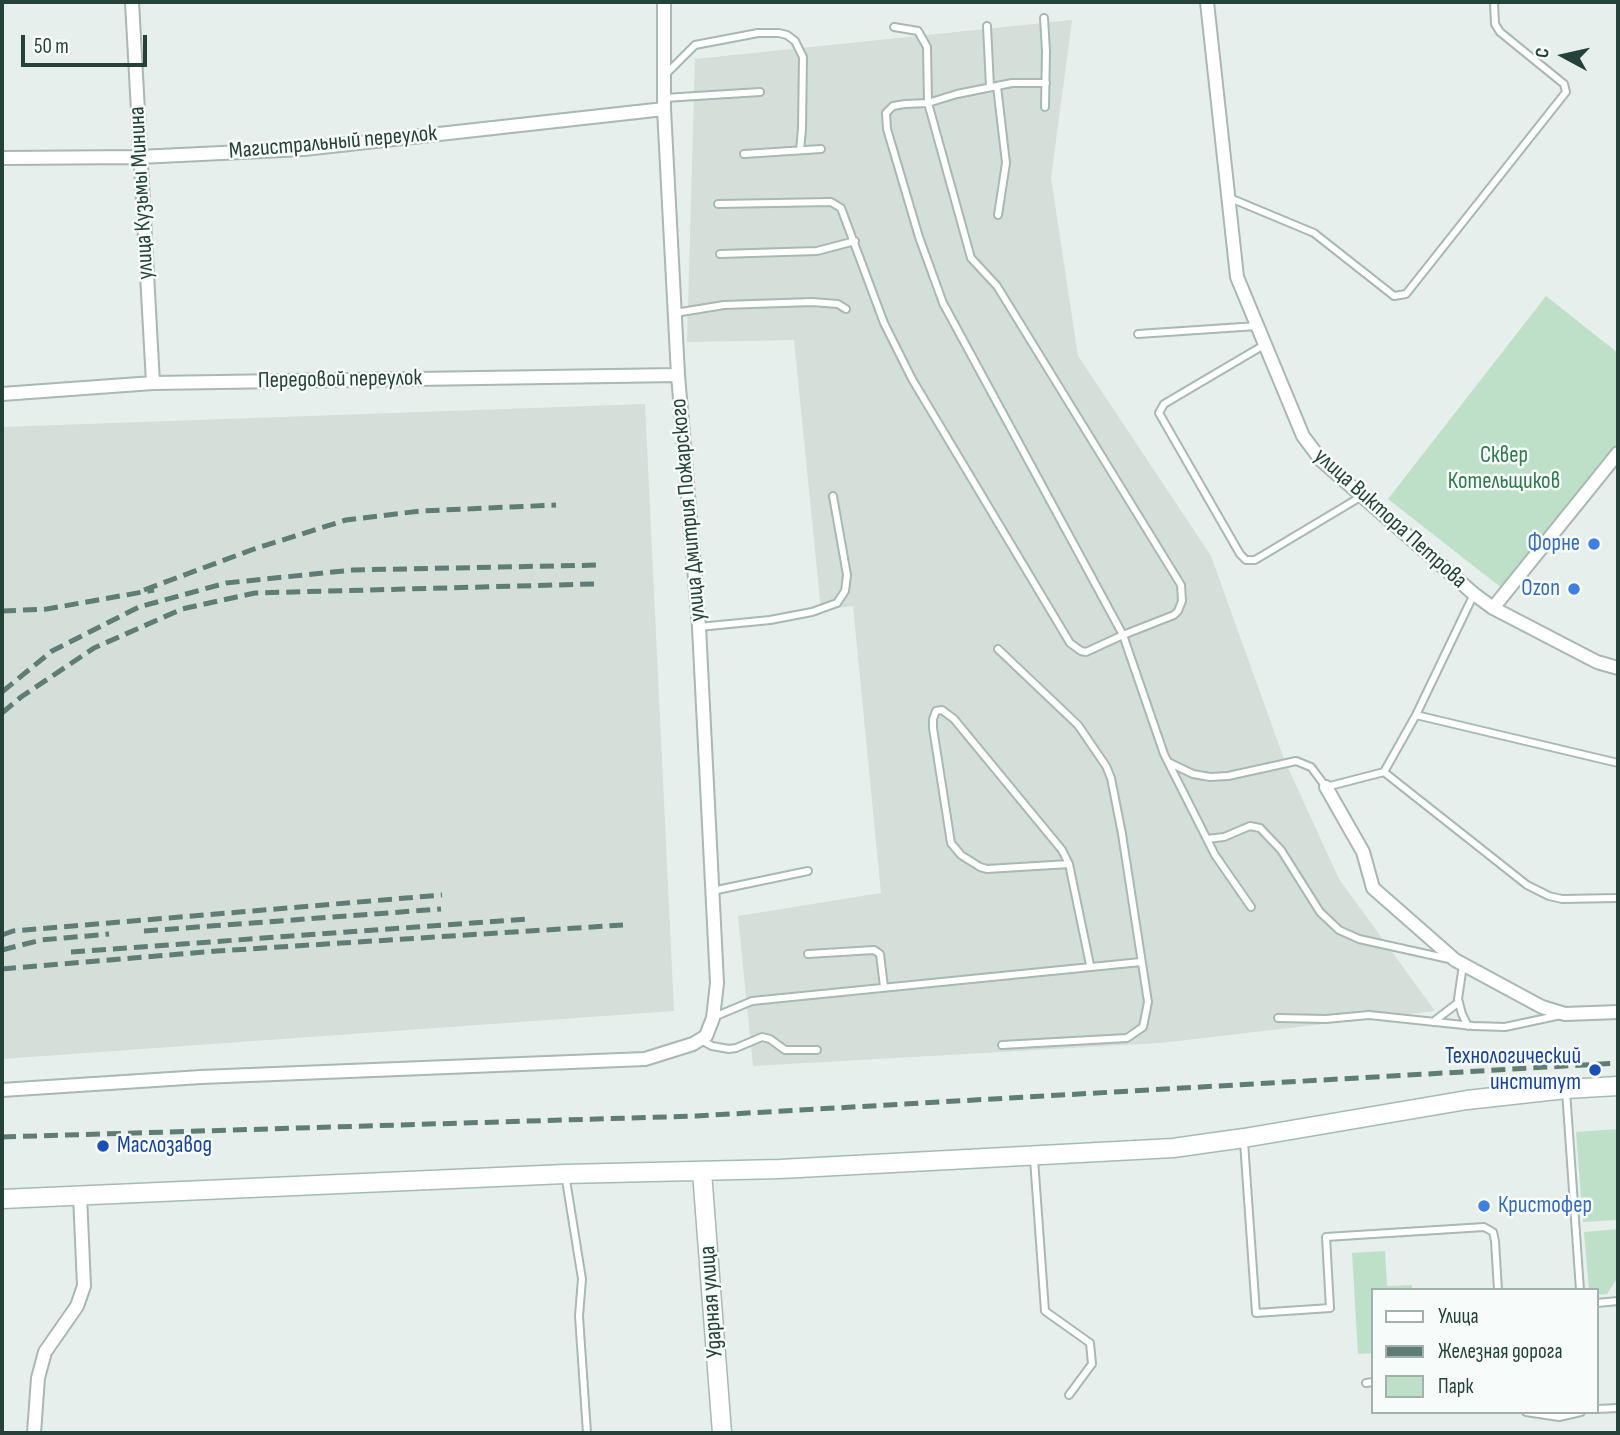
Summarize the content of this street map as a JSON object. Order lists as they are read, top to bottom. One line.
{"streets":{"main road":["Ударная улица"],"street":["Магистральный переулок","улица Кузьмы Минина","Передовой переулок","улица Дмитрия Пожарского","улица Виктора Петрова"]},"crossings":[["Магистральный переулок","улица Кузьмы Минина"],["Магистральный переулок","улица Дмитрия Пожарского"],["улица Кузьмы Минина","Передовой переулок"],["Передовой переулок","улица Дмитрия Пожарского"]],"parks":["Сквер Котельщиков"],"places":["Форне","Ozon","Технологический институт","Маслозавод","Кристофер"],"legend":["Улица","Железная дорога","Парк"],"scale_bar":"50 m","north":"left"}
